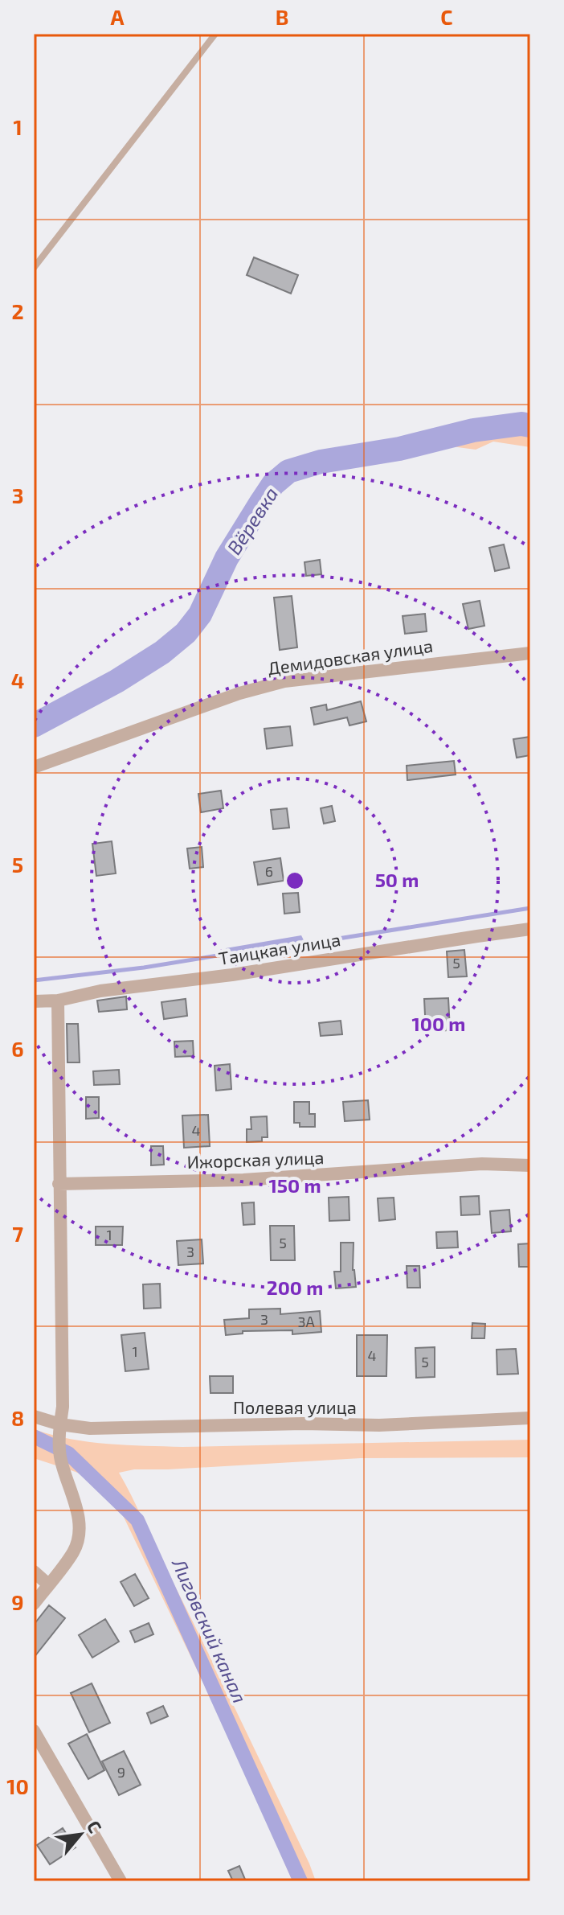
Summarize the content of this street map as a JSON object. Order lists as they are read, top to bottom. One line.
{"streets":{"street":["Демидовская улица","Таицкая улица","Ижорская улица","Полевая улица"]},"water":["Вёревка","Лиговский канал"],"house_numbers":["6","5","4","1","5","3","3","3А","1","4","5","9"],"north":"top right","grid":{"columns":["A","B","C"],"rows":["1","2","3","4","5","6","7","8","9","10"]},"rings":["50 m","100 m","150 m","200 m"]}
